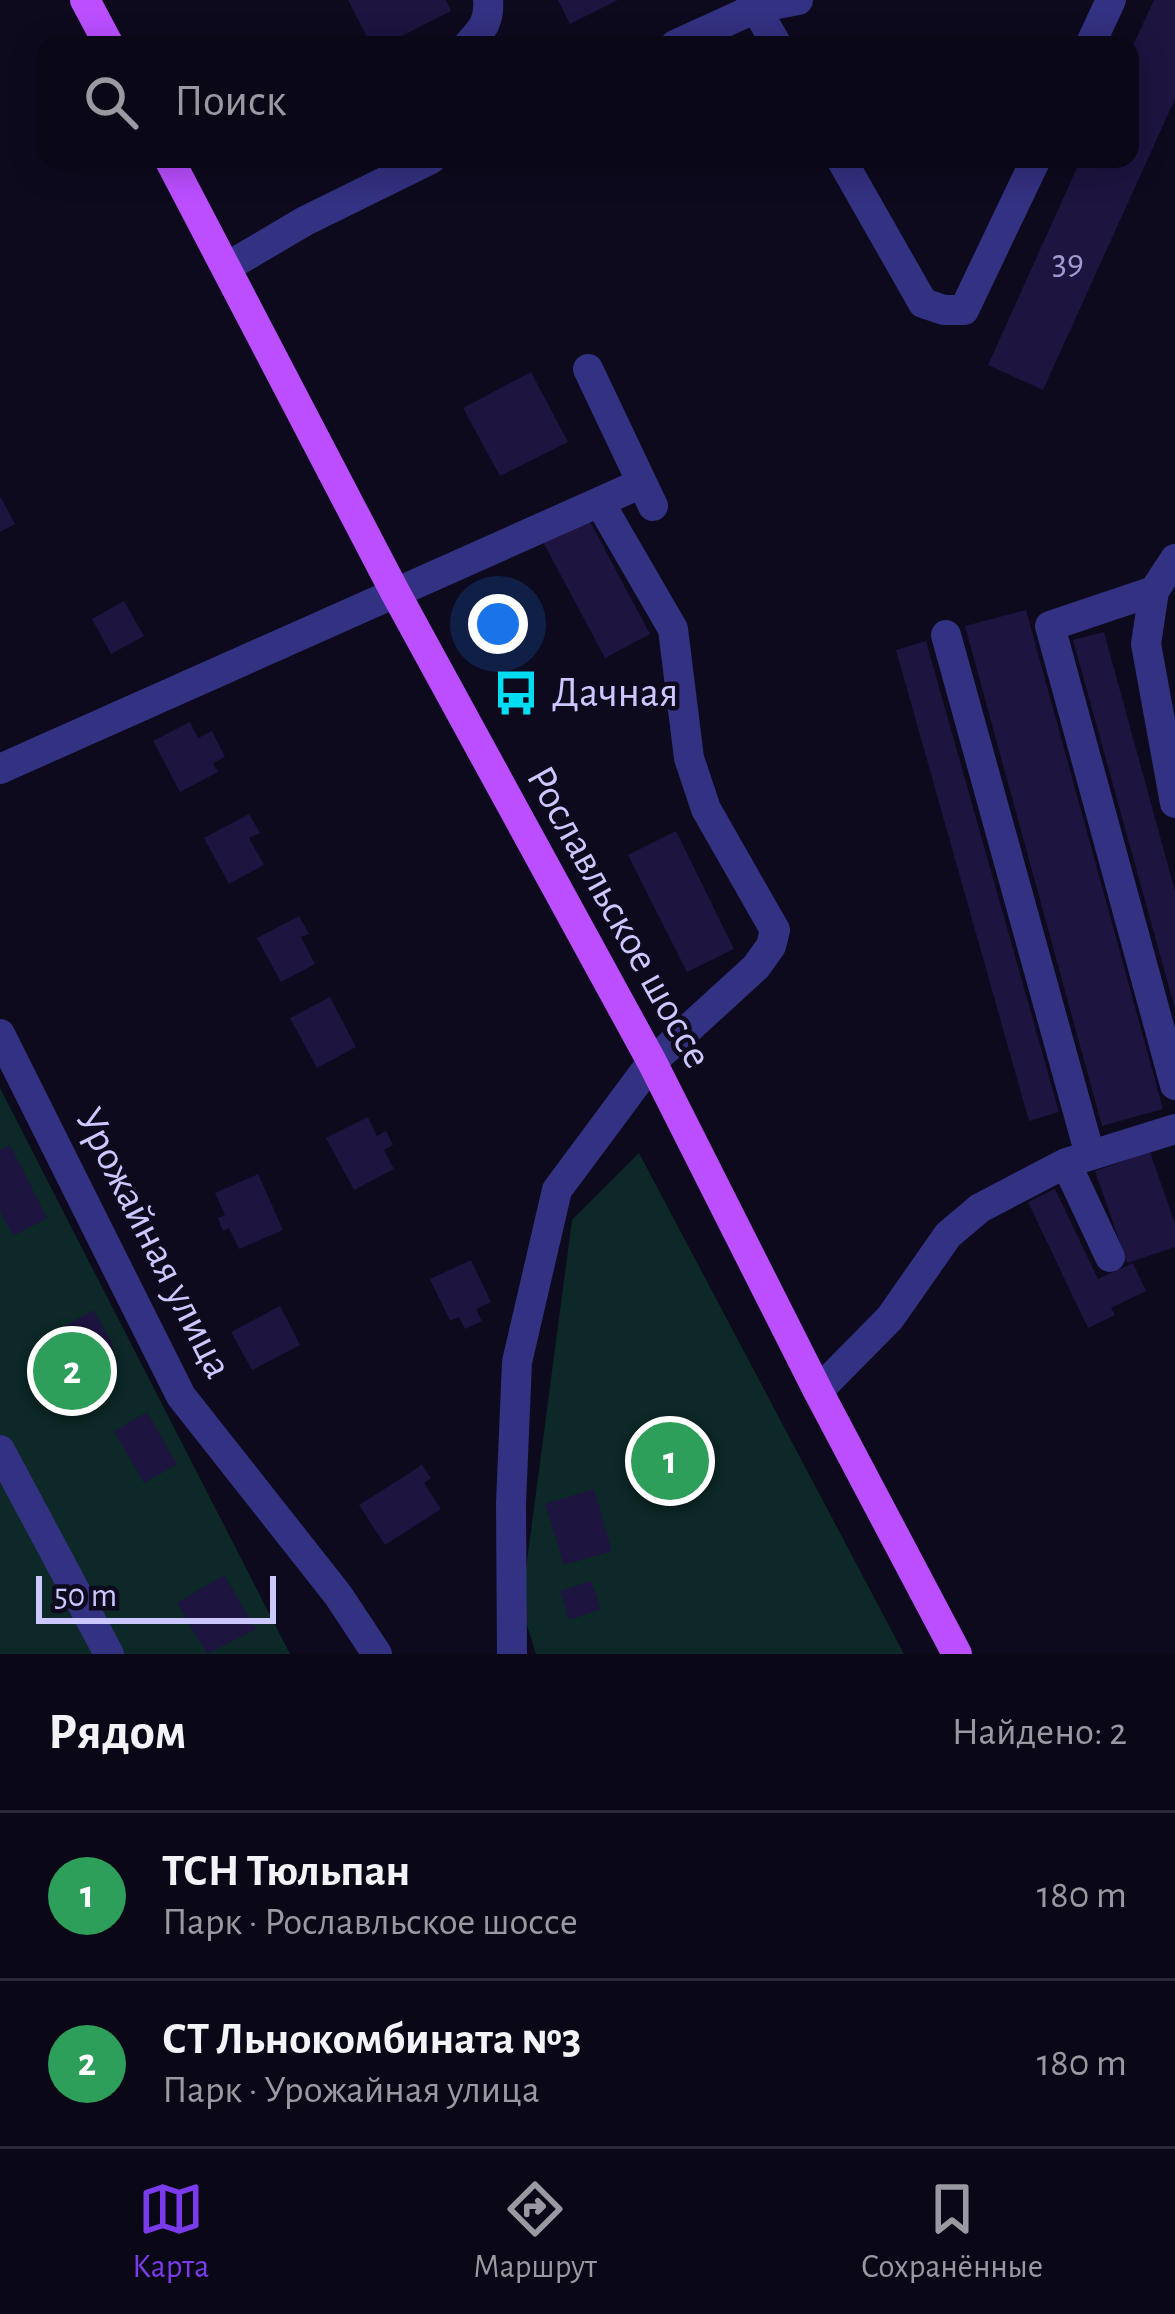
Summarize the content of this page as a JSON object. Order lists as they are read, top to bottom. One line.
{"streets":{"main road":["Рославльское шоссе"],"street":["Урожайная улица"]},"places":{"bus stop":["Дачная"]},"house_numbers":["39"],"scale_bar":"50 m","page":{"search":"Поиск","pins":["2","1"],"scale":"50 m","heading":["Рядом","Найдено: 2"],"list":[{"mark":"1","name":"ТСН Тюльпан","note":"Парк · Рославльское шоссе","value":"180 m"},{"mark":"2","name":"СТ Льнокомбината №3","note":"Парк · Урожайная улица","value":"180 m"}],"nav":["Карта","Маршрут","Сохранённые"]}}
